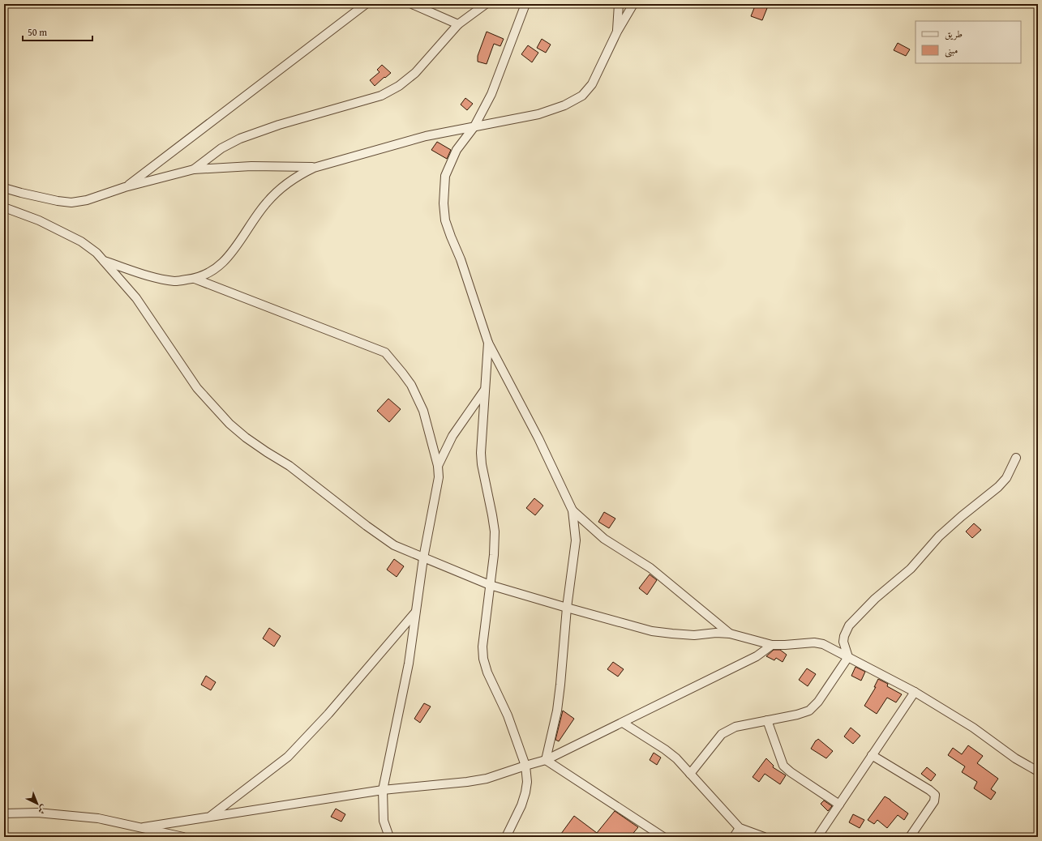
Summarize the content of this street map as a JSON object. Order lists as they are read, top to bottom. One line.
{"legend":["طريق","مبنى"],"scale_bar":"50 m","north":"bottom right"}
